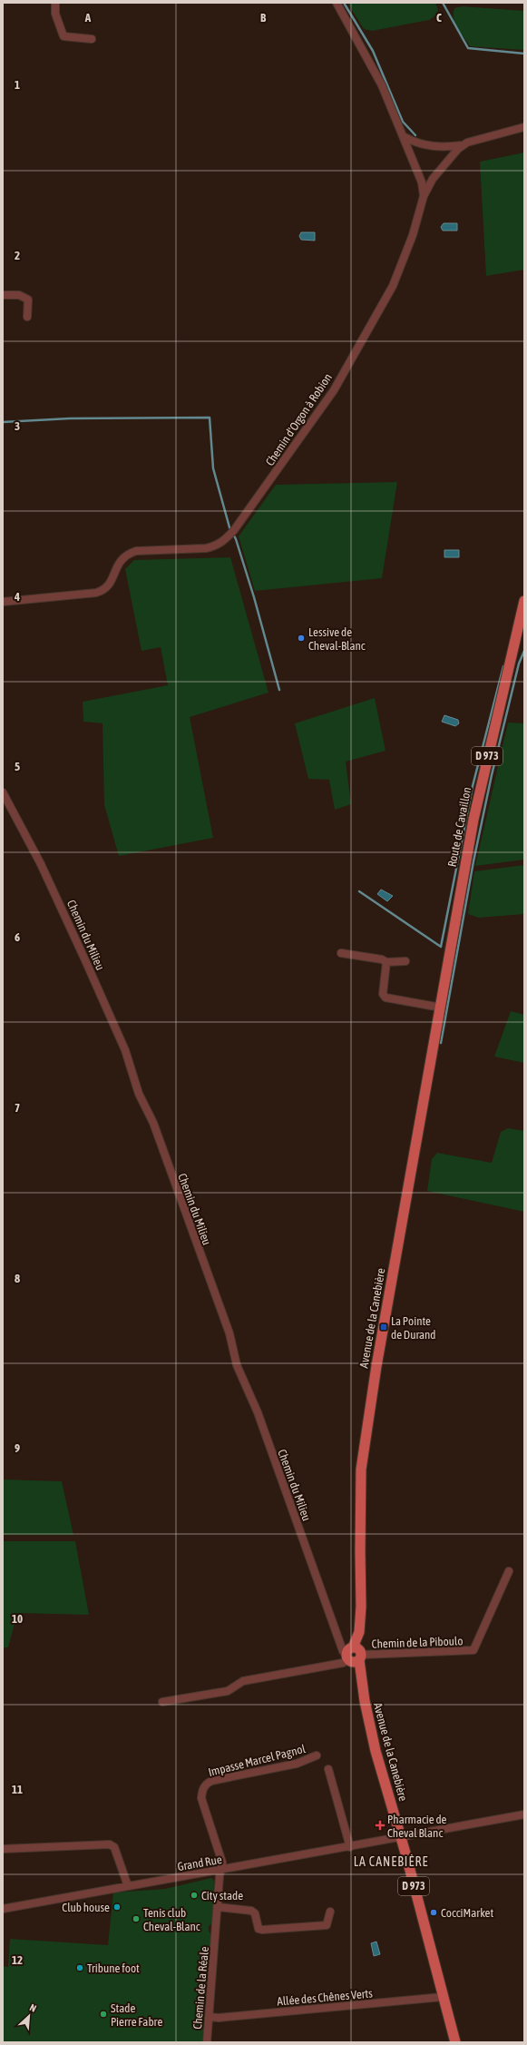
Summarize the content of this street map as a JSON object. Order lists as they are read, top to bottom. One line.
{"streets":{"main road":["D 973","Route de Cavaillon","Avenue de la Canebière"],"street":["Chemin d'Orgon à Robion","Chemin du Milieu","Chemin de la Piboulo","Impasse Marcel Pagnol","Grand Rue","Chemin de la Réale","Allée des Chênes Verts"]},"crossings":[["Route de Cavaillon","Avenue de la Canebière"],["Chemin du Milieu","Avenue de la Canebière"],["Chemin du Milieu","Chemin de la Piboulo"],["Avenue de la Canebière","Chemin de la Piboulo"],["Avenue de la Canebière","Grand Rue"],["Avenue de la Canebière","Allée des Chênes Verts"],["Impasse Marcel Pagnol","Grand Rue"],["Impasse Marcel Pagnol","Chemin de la Réale"],["Grand Rue","Chemin de la Réale"],["Chemin de la Réale","Allée des Chênes Verts"]],"districts":["LA CANEBIÈRE"],"places":{"other":["Lessive de Cheval-Blanc","City stade","Club house","CocciMarket","Tenis club Cheval-Blanc","Tribune foot","Stade Pierre Fabre"],"transit":["La Pointe de Durand"],"health":["Pharmacie de Cheval Blanc"]},"north":"top right","grid":{"columns":["A","B","C"],"rows":["1","2","3","4","5","6","7","8","9","10","11","12"]}}
